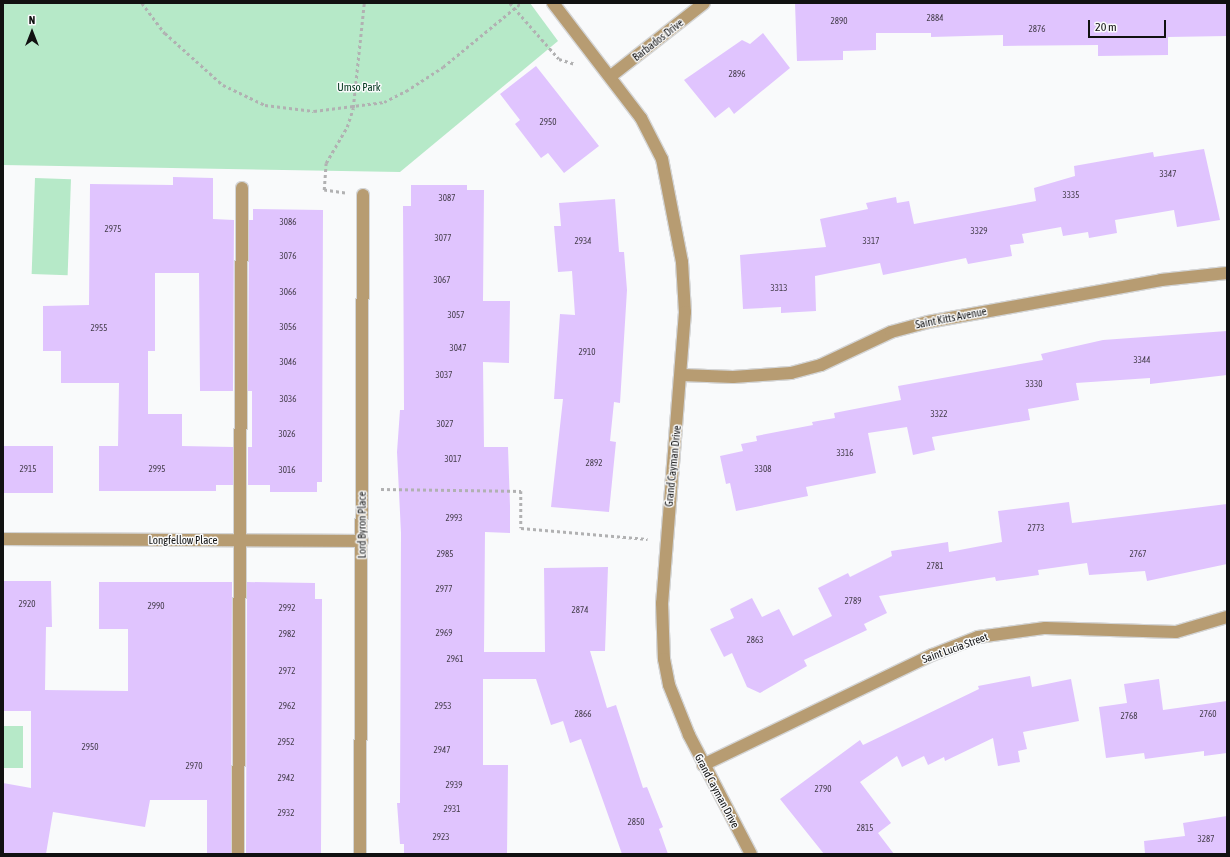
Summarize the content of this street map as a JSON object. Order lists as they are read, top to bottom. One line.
{"streets":{"street":["Barbados Drive","Saint Kitts Avenue","Grand Cayman Drive","Lord Byron Place","Longfellow Place","Saint Lucia Street"]},"crossings":[["Barbados Drive","Grand Cayman Drive"],["Saint Kitts Avenue","Grand Cayman Drive"],["Grand Cayman Drive","Saint Lucia Street"],["Lord Byron Place","Longfellow Place"]],"parks":["Umso Park"],"house_numbers":["2884","2890","2876","2896","2950","3347","3335","3087","3086","2975","3329","3077","2934","3317","3076","3067","3313","3066","3057","3056","2955","3047","2910","3344","3046","3037","3330","3036","3322","3027","3026","3316","3017","2892","2915","2995","3308","3016","2993","2773","2985","2767","2781","2977","2789","2920","2990","2992","2874","2969","2982","2863","2961","2972","2962","2953","2866","2760","2768","2952","2950","2947","2970","2942","2939","2790","2931","2932","2850","2815","2923","3287"],"scale_bar":"20 m","north":"top"}
